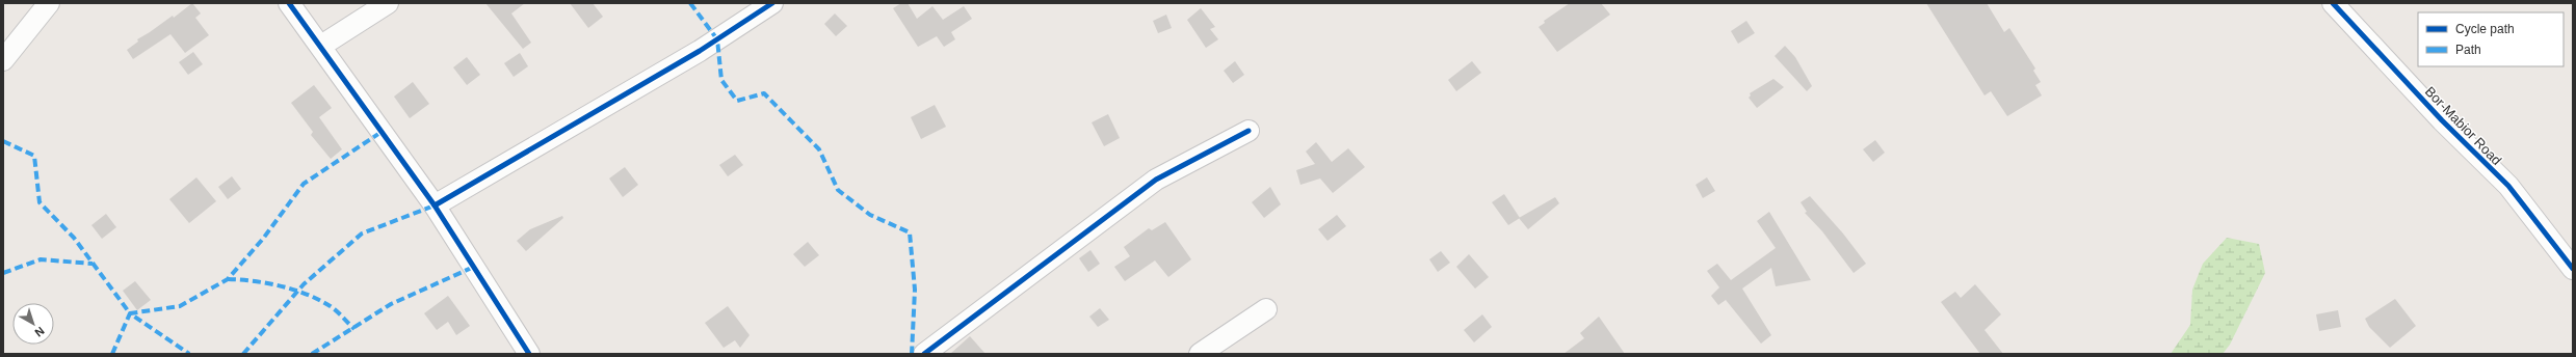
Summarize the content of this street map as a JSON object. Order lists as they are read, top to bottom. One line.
{"streets":{"street":["Bor-Mabior Road"]},"legend":["Cycle path","Path"],"north":"bottom right"}
